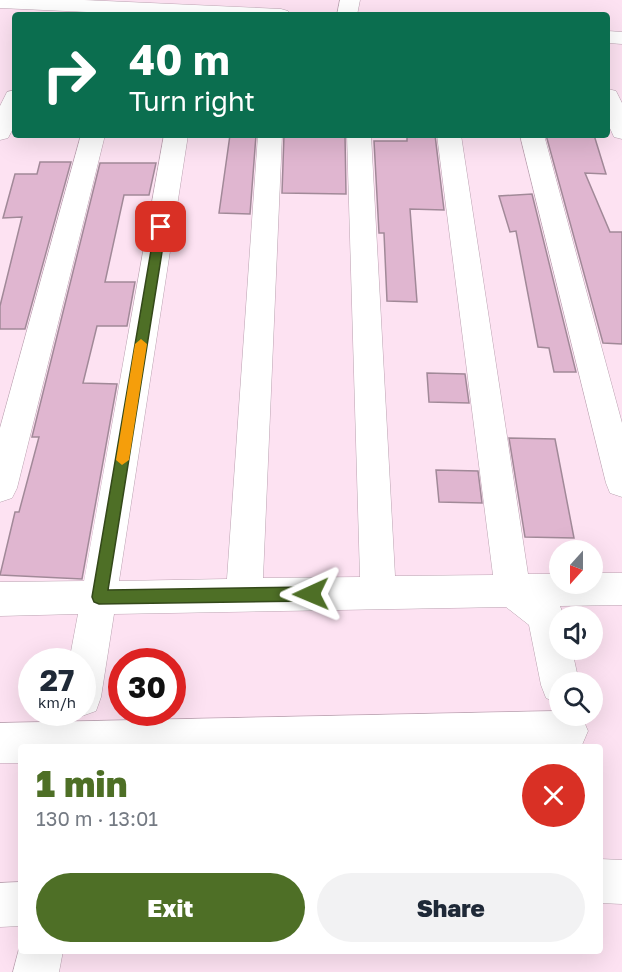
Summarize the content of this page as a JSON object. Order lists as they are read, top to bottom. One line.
{"north":"bottom","page":{"turn":["40 m","Turn right"],"speed":"27 km/h","limit":"30","heading":["1 min","130 m · 13:01"],"buttons":["Exit","Share"]}}
